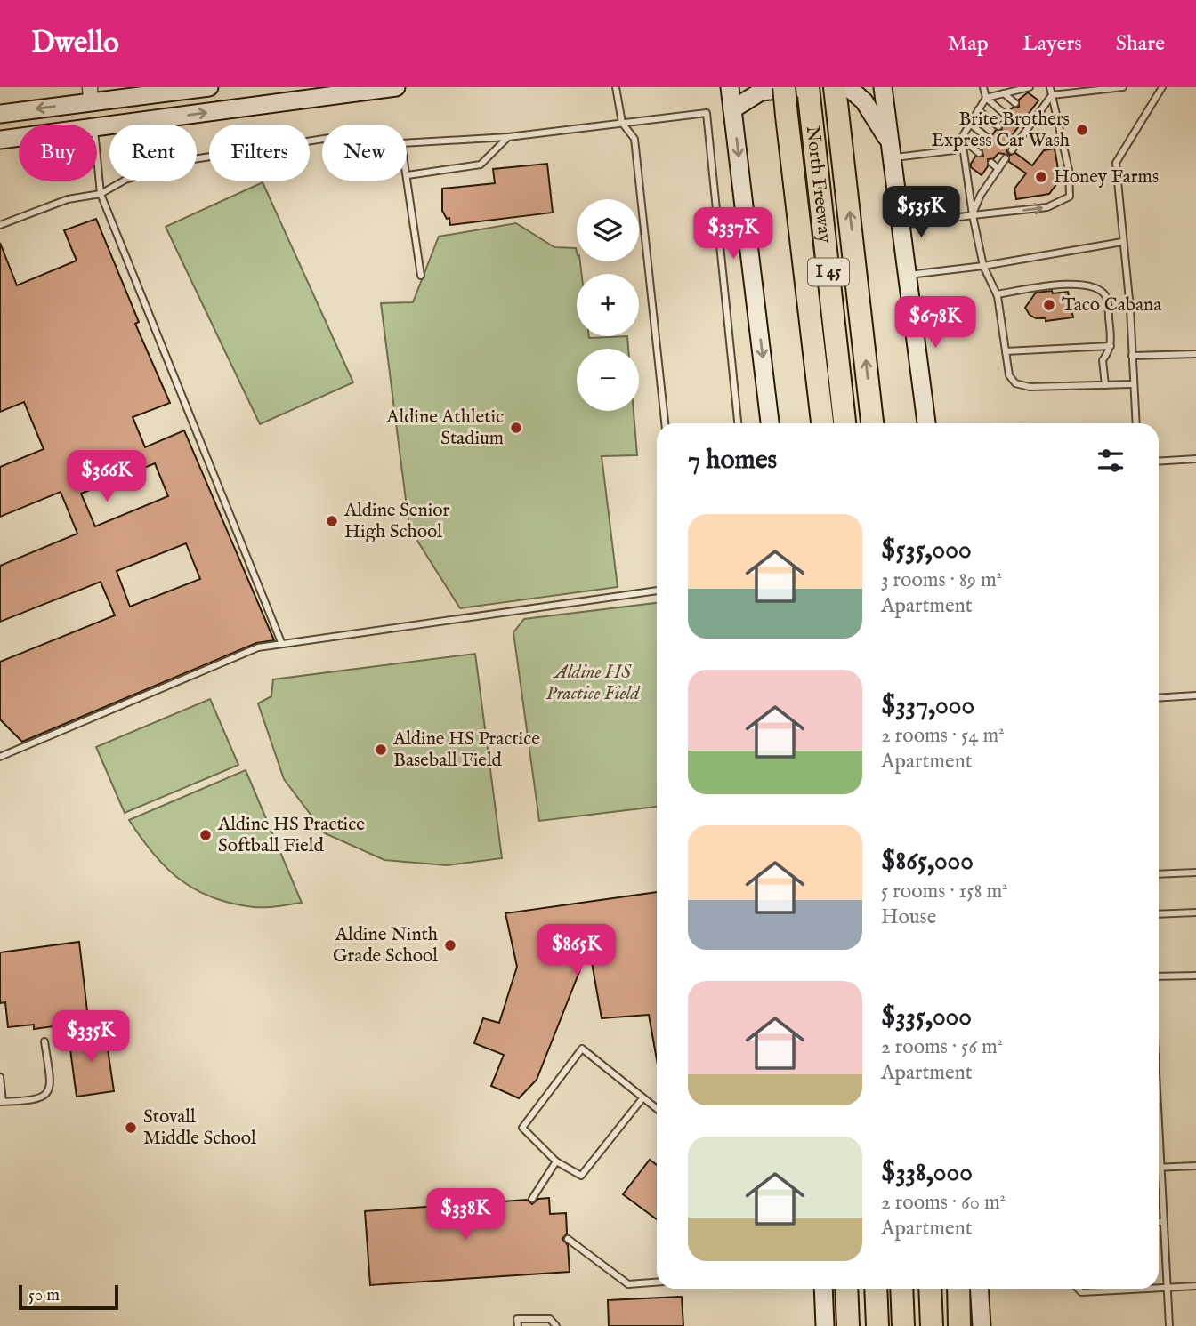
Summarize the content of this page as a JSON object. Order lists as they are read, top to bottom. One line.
{"streets":{"highway":["North Freeway","I 45"]},"parks":["Aldine HS Practice Field"],"places":["Brite Brothers Express Car Wash","Honey Farms","Taco Cabana","Aldine Athletic Stadium","Aldine Senior High School","Aldine HS Practice Baseball Field","Aldine HS Practice Softball Field","Aldine Ninth Grade School","Stovall Middle School"],"scale_bar":"50 m","page":{"header":"Dwello","nav":["Map","Layers","Share"],"chip":["Buy","Rent","Filters","New"],"price":["$535K","$337K","$678K","$366K","$865K","$335K","$338K"],"map_buttons":["+","−"],"heading":"7 homes","list":[{"name":"$535,000","note":"3 rooms · 89 m² · Apartment"},{"name":"$337,000","note":"2 rooms · 54 m² · Apartment"},{"name":"$865,000","note":"5 rooms · 158 m² · House"},{"name":"$335,000","note":"2 rooms · 56 m² · Apartment"},{"name":"$338,000","note":"2 rooms · 60 m² · Apartment"}],"scale":"50 m"}}
